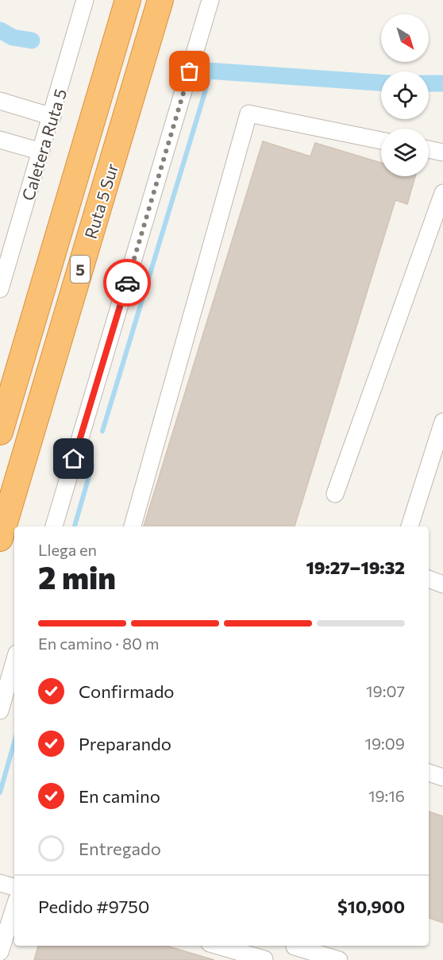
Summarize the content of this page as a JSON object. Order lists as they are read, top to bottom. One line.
{"streets":{"highway":["Ruta 5 Sur","5"],"street":["Caletera Ruta 5"]},"north":"bottom right","page":{"heading":["2 min","Llega en","19:27–19:32"],"panel":["Pedido #9750","$10,900"],"bar":"En camino · 80 m","list":[["Confirmado","19:07"],["Preparando","19:09"],["En camino","19:16"],"Entregado"]}}
